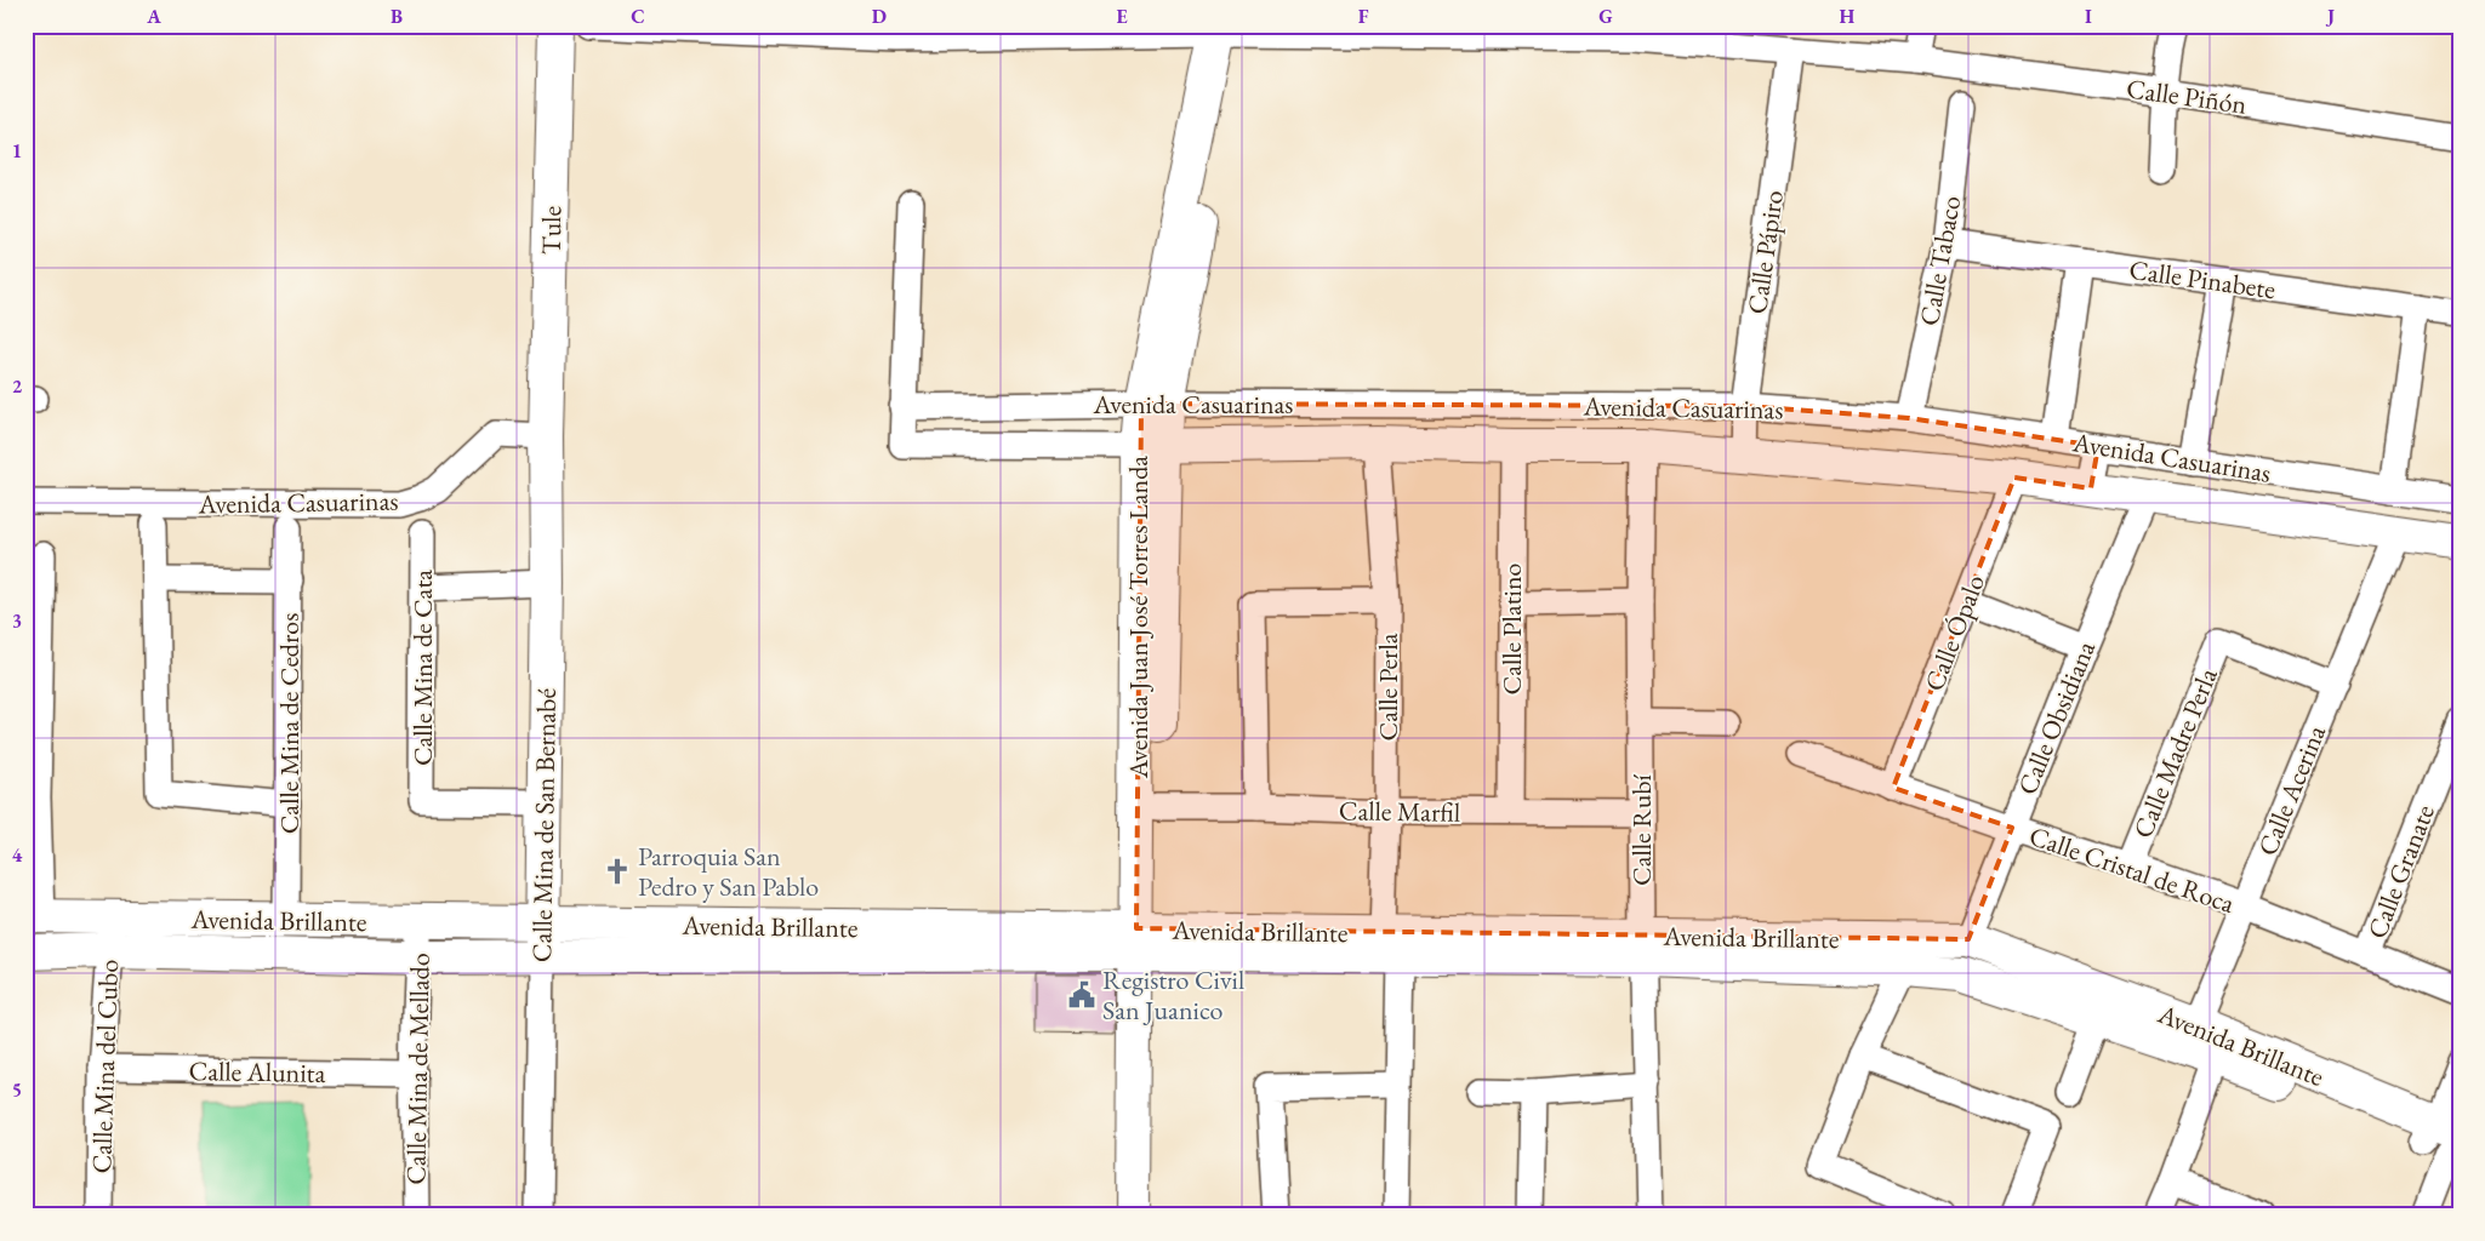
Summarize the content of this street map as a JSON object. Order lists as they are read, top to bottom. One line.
{"streets":{"main road":["Tule","Avenida Casuarinas","Avenida Juan José Torres Landa","Calle Mina de San Bernabé","Avenida Brillante"],"street":["Calle Piñón","Calle Pápiro","Calle Tabaco","Calle Pinabete","Calle Platino","Calle Ópalo","Calle Mina de Cata","Calle Perla","Calle Obsidiana","Calle Mina de Cedros","Calle Madre Perla","Calle Acerina","Calle Marfil","Calle Rubí","Calle Cristal de Roca","Calle Granate","Calle Mina del Cubo","Calle Mina de Mellado","Calle Alunita"]},"crossings":[["Calle Piñón","Calle Pápiro"],["Calle Piñón","Avenida Juan José Torres Landa"],["Tule","Avenida Casuarinas"],["Tule","Calle Mina de San Bernabé"],["Calle Pápiro","Avenida Casuarinas"],["Calle Tabaco","Calle Pinabete"],["Calle Tabaco","Avenida Casuarinas"],["Avenida Casuarinas","Avenida Juan José Torres Landa"],["Avenida Casuarinas","Calle Platino"],["Avenida Casuarinas","Calle Ópalo"],["Avenida Casuarinas","Calle Perla"],["Avenida Casuarinas","Calle Obsidiana"],["Avenida Casuarinas","Calle Acerina"],["Avenida Casuarinas","Calle Mina de San Bernabé"],["Avenida Casuarinas","Calle Rubí"],["Avenida Juan José Torres Landa","Calle Marfil"],["Avenida Juan José Torres Landa","Avenida Brillante"],["Calle Platino","Calle Marfil"],["Calle Ópalo","Calle Cristal de Roca"],["Calle Mina de Cata","Calle Mina de San Bernabé"],["Calle Perla","Calle Marfil"],["Calle Perla","Avenida Brillante"],["Calle Obsidiana","Calle Cristal de Roca"],["Calle Obsidiana","Avenida Brillante"],["Calle Mina de Cedros","Avenida Brillante"],["Calle Madre Perla","Calle Acerina"],["Calle Madre Perla","Calle Cristal de Roca"],["Calle Acerina","Calle Cristal de Roca"],["Calle Acerina","Avenida Brillante"],["Calle Marfil","Calle Rubí"],["Calle Mina de San Bernabé","Avenida Brillante"],["Calle Rubí","Avenida Brillante"],["Calle Cristal de Roca","Calle Granate"],["Avenida Brillante","Calle Mina del Cubo"],["Avenida Brillante","Calle Mina de Mellado"],["Calle Mina del Cubo","Calle Alunita"],["Calle Mina de Mellado","Calle Alunita"]],"places":{"church":["Parroquia San Pedro y San Pablo"],"public building":["Registro Civil San Juanico"]},"grid":{"columns":["A","B","C","D","E","F","G","H","I","J"],"rows":["1","2","3","4","5"]}}
